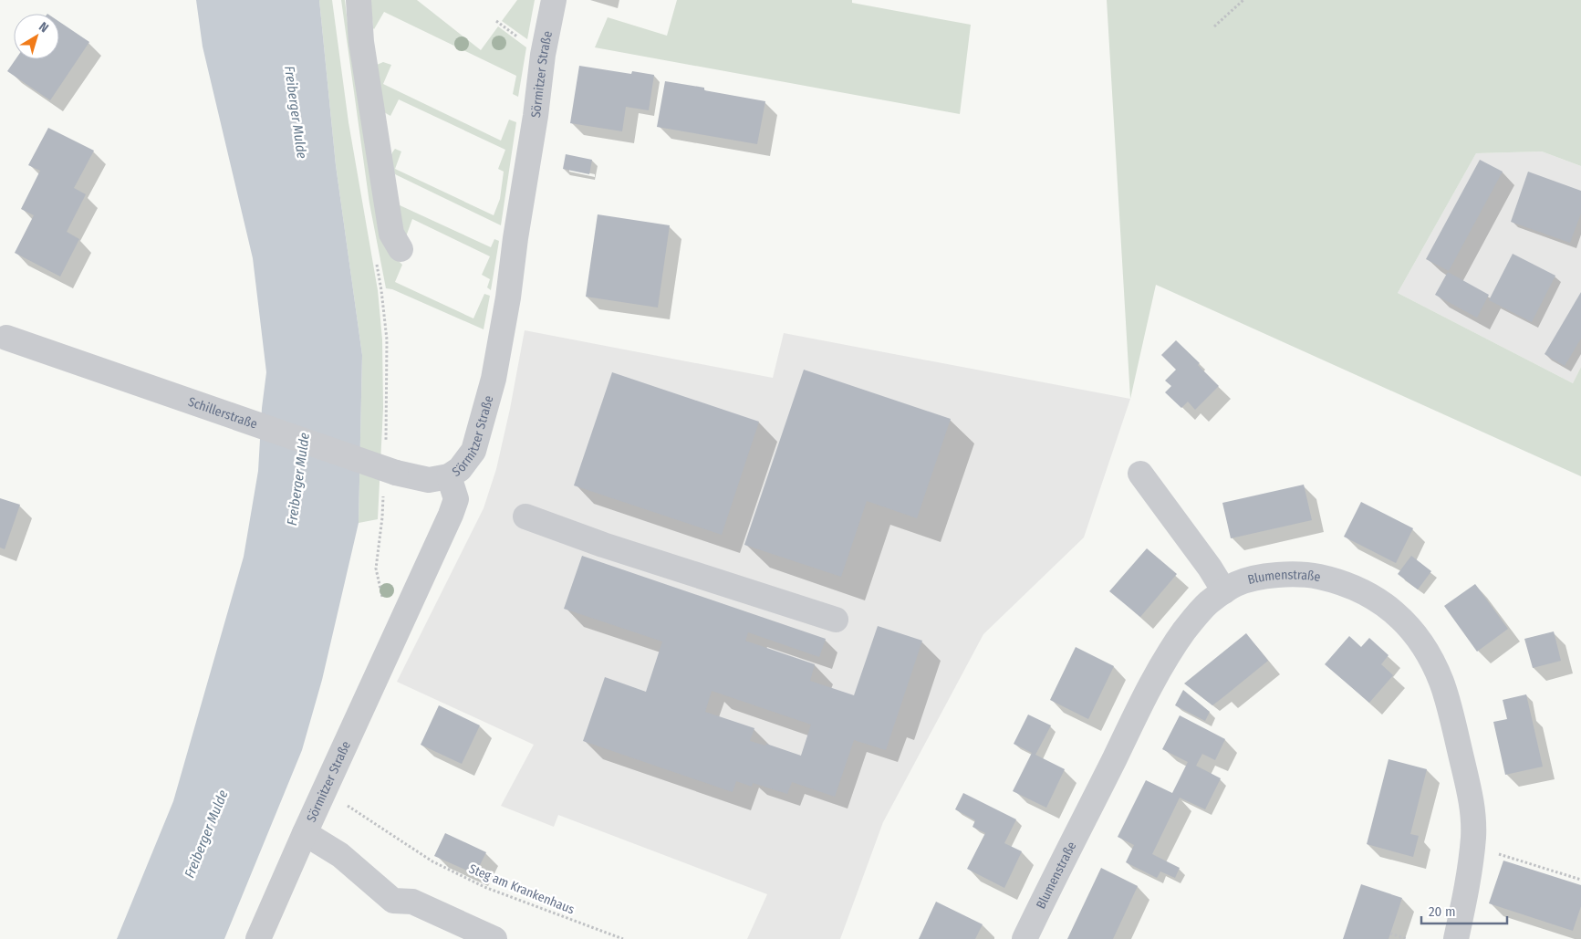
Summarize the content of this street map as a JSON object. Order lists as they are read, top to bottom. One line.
{"streets":{"street":["Sörmitzer Straße","Schillerstraße","Blumenstraße"],"path":["Steg am Krankenhaus"]},"crossings":[["Sörmitzer Straße","Schillerstraße"],["Sörmitzer Straße","Steg am Krankenhaus"]],"water":["Freiberger Mulde"],"scale_bar":"20 m","north":"top right"}
